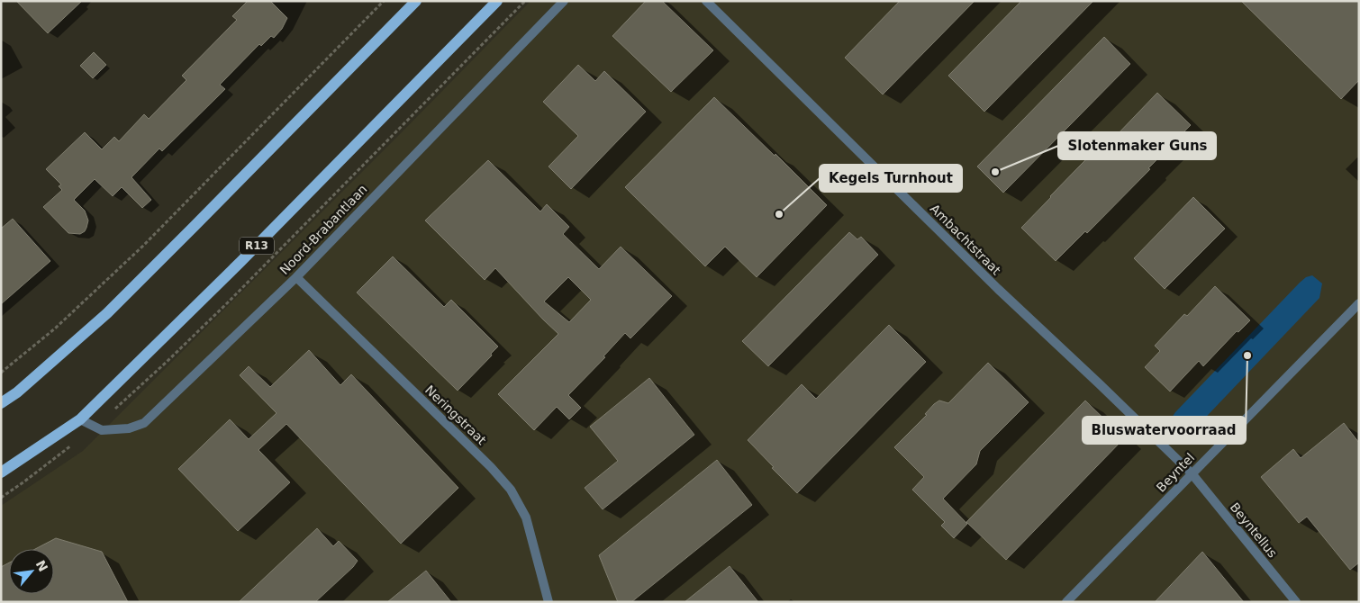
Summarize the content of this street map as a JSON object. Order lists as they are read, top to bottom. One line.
{"streets":{"main road":["R13"],"street":["Noord-Brabantlaan","Ambachtstraat","Neringstraat","Beyntel","Beyntellus"]},"crossings":[["Noord-Brabantlaan","R13"],["Noord-Brabantlaan","Neringstraat"],["Ambachtstraat","Beyntel"],["Ambachtstraat","Beyntellus"],["Beyntel","Beyntellus"]],"places":["Slotenmaker Guns","Kegels Turnhout","Bluswatervoorraad"],"north":"top right"}
